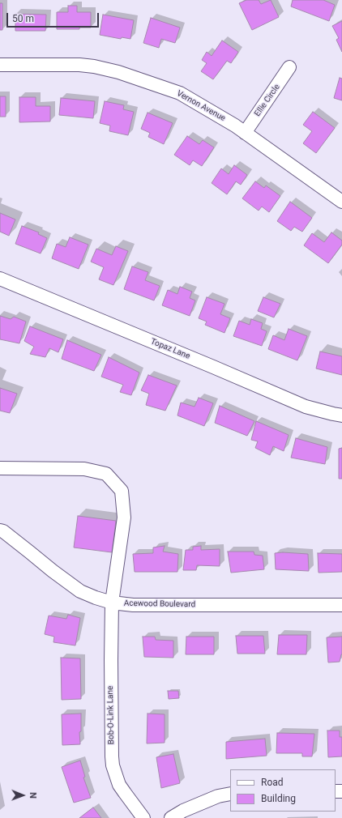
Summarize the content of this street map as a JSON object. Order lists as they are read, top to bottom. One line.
{"streets":{"street":["Ellie Circle","Vernon Avenue","Topaz Lane","Acewood Boulevard","Bob-O-Link Lane"]},"crossings":[["Ellie Circle","Vernon Avenue"],["Acewood Boulevard","Bob-O-Link Lane"]],"legend":["Road","Building"],"scale_bar":"50 m","north":"right"}
